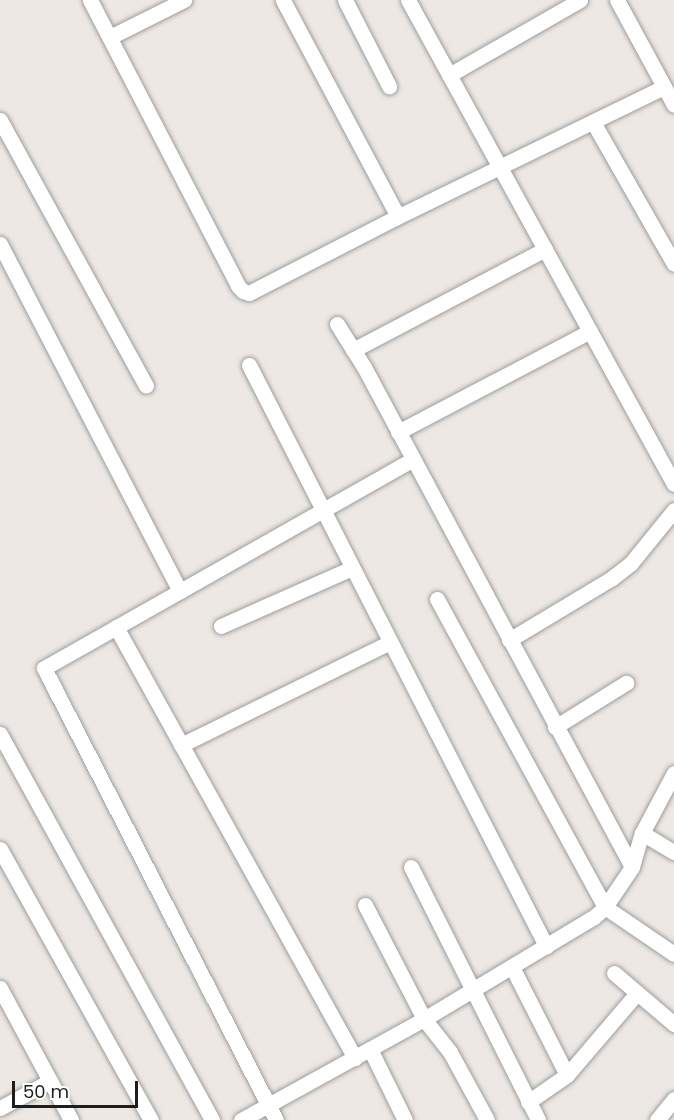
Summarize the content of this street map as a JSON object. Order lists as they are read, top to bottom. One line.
{"scale_bar":"50 m"}
